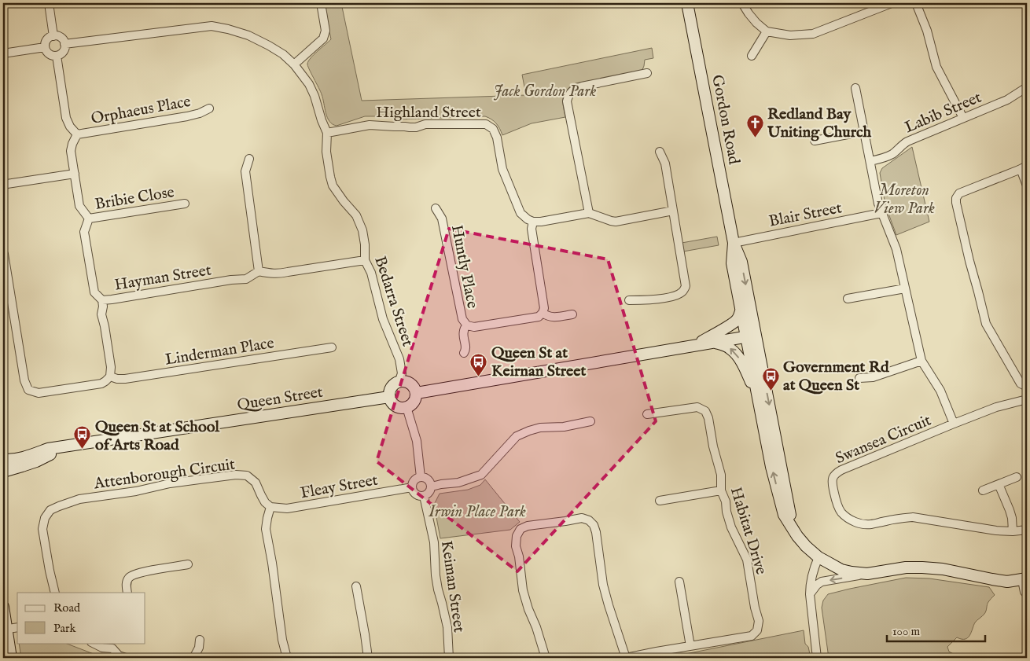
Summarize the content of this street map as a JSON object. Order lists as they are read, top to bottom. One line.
{"streets":{"street":["Orphaeus Place","Highland Street","Labib Street","Gordon Road","Bribie Close","Blair Street","Huntly Place","Hayman Street","Bedarra Street","Linderman Place","Queen Street","Swansea Circuit","Attenborough Circuit","Fleay Street","Habitat Drive","Keiman Street"]},"crossings":[["Highland Street","Bedarra Street"],["Gordon Road","Blair Street"],["Bribie Close","Hayman Street"],["Bedarra Street","Queen Street"],["Attenborough Circuit","Fleay Street"],["Fleay Street","Keiman Street"]],"parks":["Jack Gordon Park","Moreton View Park","Irwin Place Park"],"places":{"church":["Redland Bay Uniting Church"],"bus stop":["Queen St at Keirnan Street","Government Rd at Queen St","Queen St at School of Arts Road"]},"legend":["Road","Park"],"scale_bar":"100 m"}
